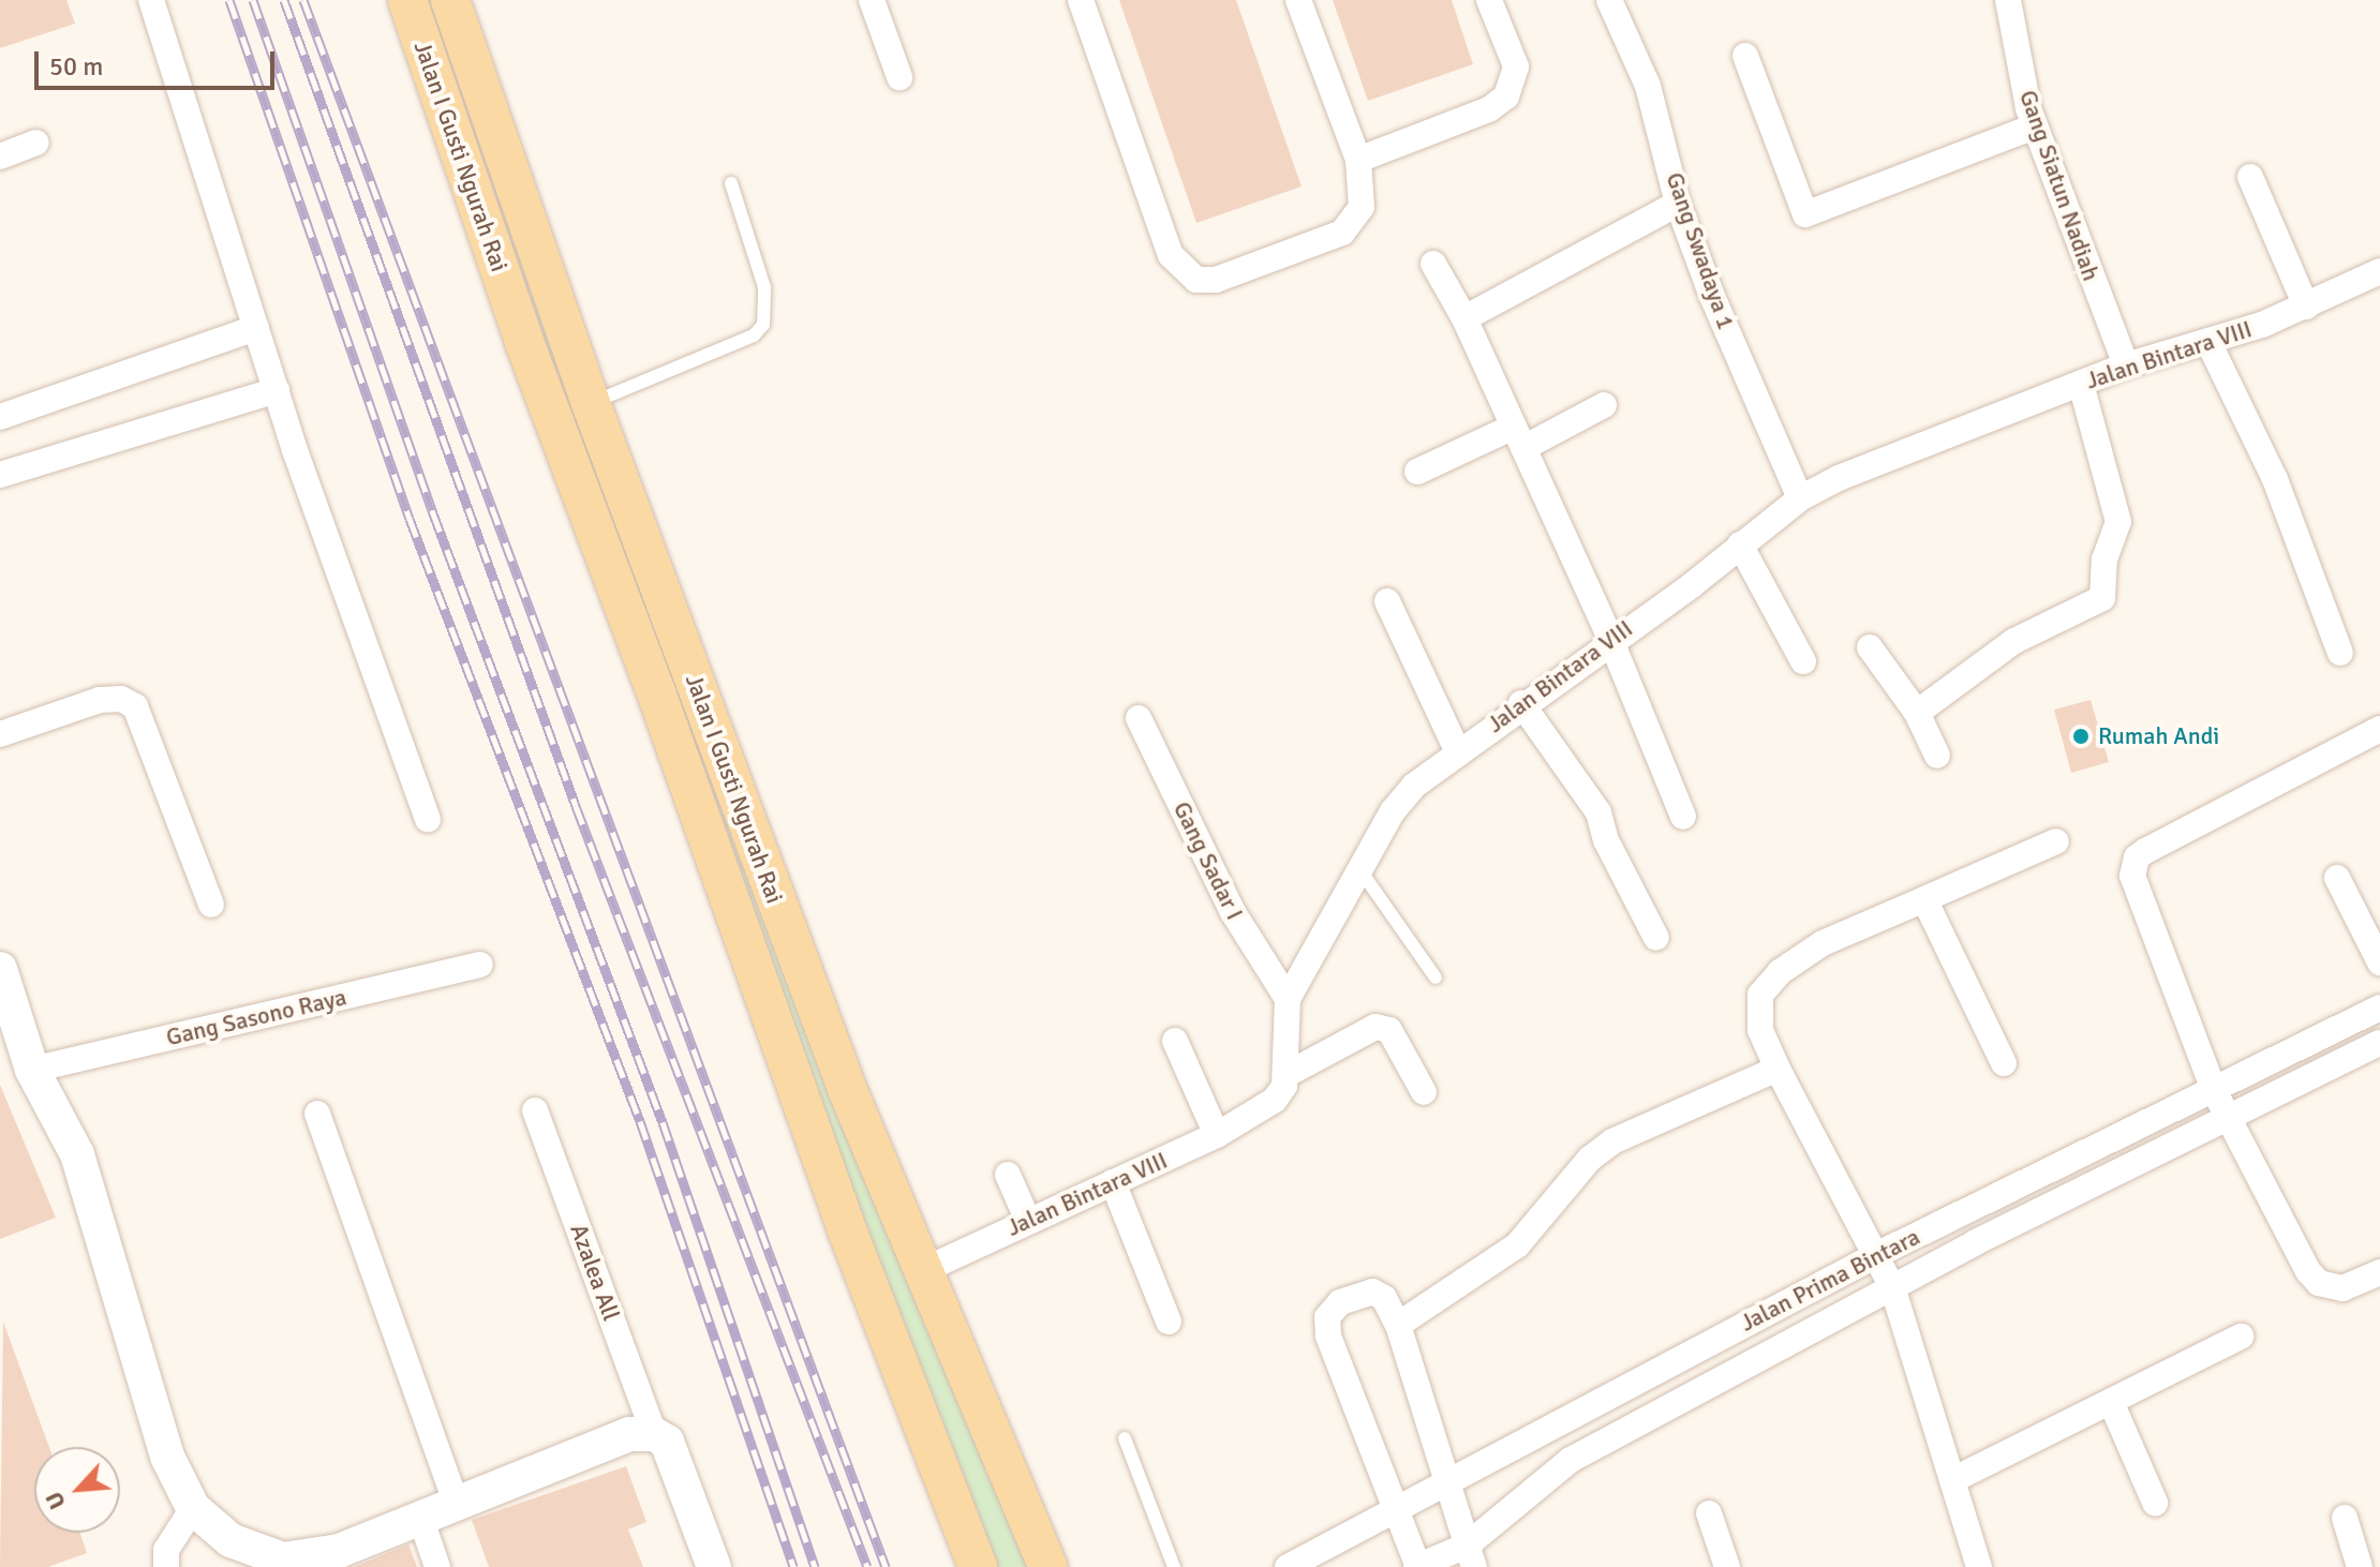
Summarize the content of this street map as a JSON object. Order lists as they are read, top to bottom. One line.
{"streets":{"main road":["Jalan I Gusti Ngurah Rai"],"street":["Gang Siatun Nadiah","Gang Swadaya 1","Jalan Bintara VIII","Gang Sadar I","Gang Sasono Raya","Azalea All","Jalan Prima Bintara"]},"crossings":[["Jalan I Gusti Ngurah Rai","Jalan Bintara VIII"],["Gang Siatun Nadiah","Jalan Bintara VIII"],["Gang Swadaya 1","Jalan Bintara VIII"],["Jalan Bintara VIII","Gang Sadar I"]],"places":["Rumah Andi"],"scale_bar":"50 m","north":"bottom left"}
